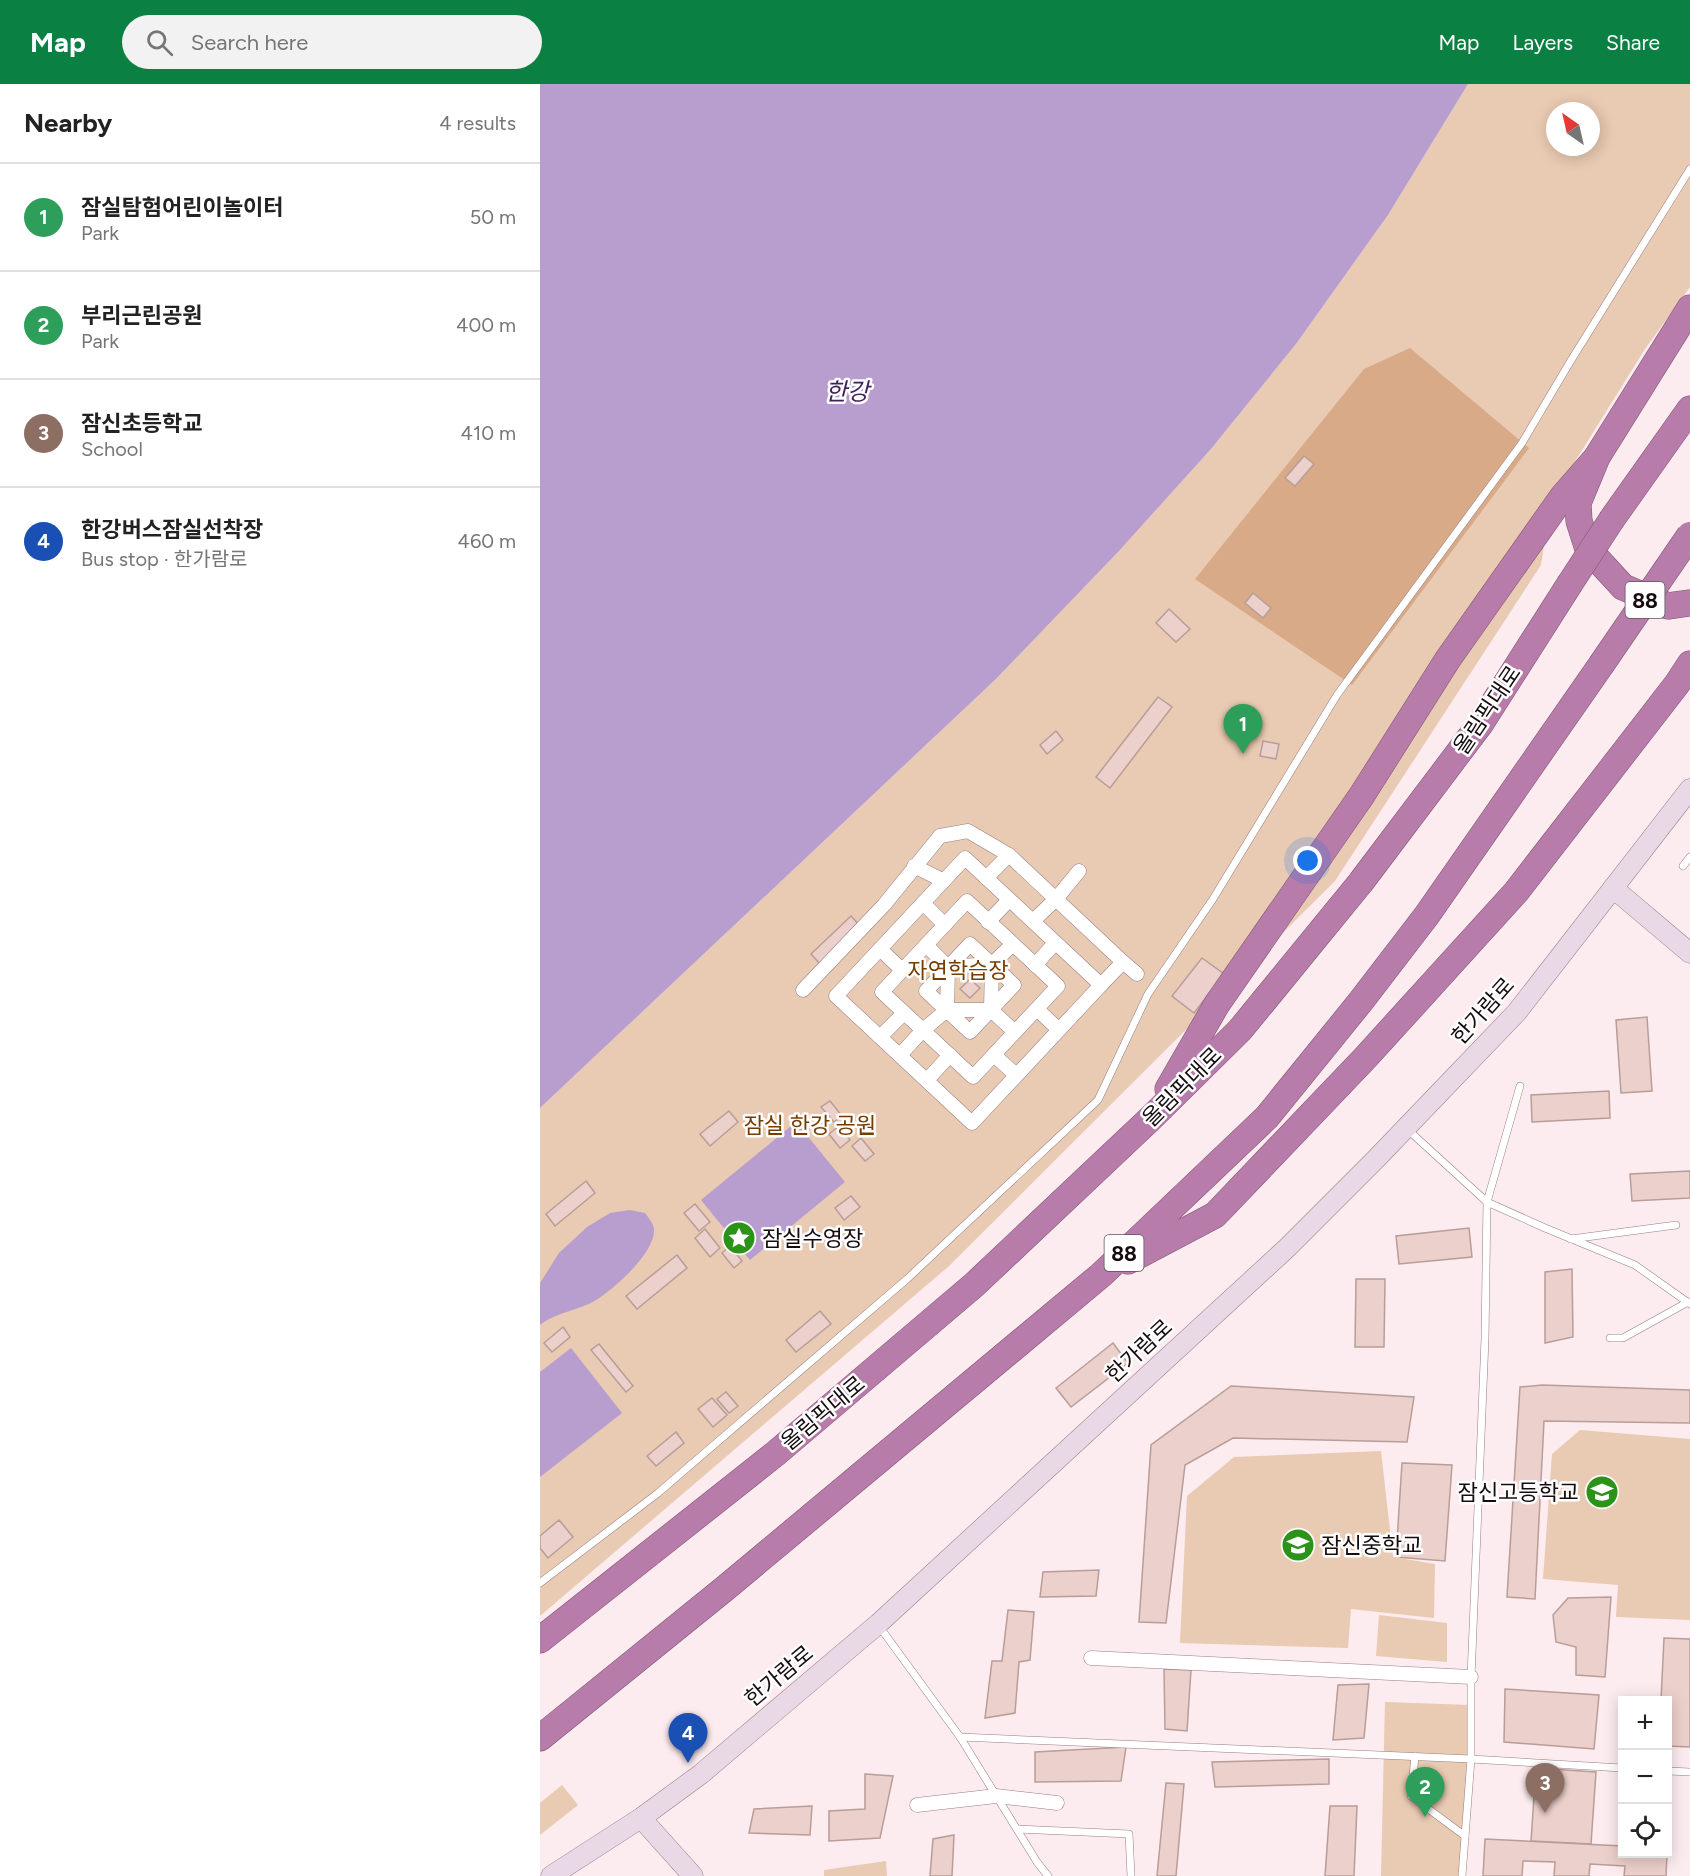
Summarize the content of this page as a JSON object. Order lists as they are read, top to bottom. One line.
{"streets":{"highway":["88","올림픽대로"],"street":["한가람로"]},"water":["한강"],"parks":["자연학습장","잠실 한강 공원"],"places":{"place":["잠실수영장"],"school or university":["잠신고등학교","잠신중학교"]},"north":"top left","page":{"header":"Map","search":"Search here","nav":["Map","Layers","Share"],"heading":["Nearby","4 results"],"list":[{"mark":"1","name":"잠실탐험어린이놀이터","note":"Park","value":"50 m"},{"mark":"2","name":"부리근린공원","note":"Park","value":"400 m"},{"mark":"3","name":"잠신초등학교","note":"School","value":"410 m"},{"mark":"4","name":"한강버스잠실선착장","note":"Bus stop · 한가람로","value":"460 m"}],"pins":["1","4","3","2"],"map_buttons":["+","−"]}}
